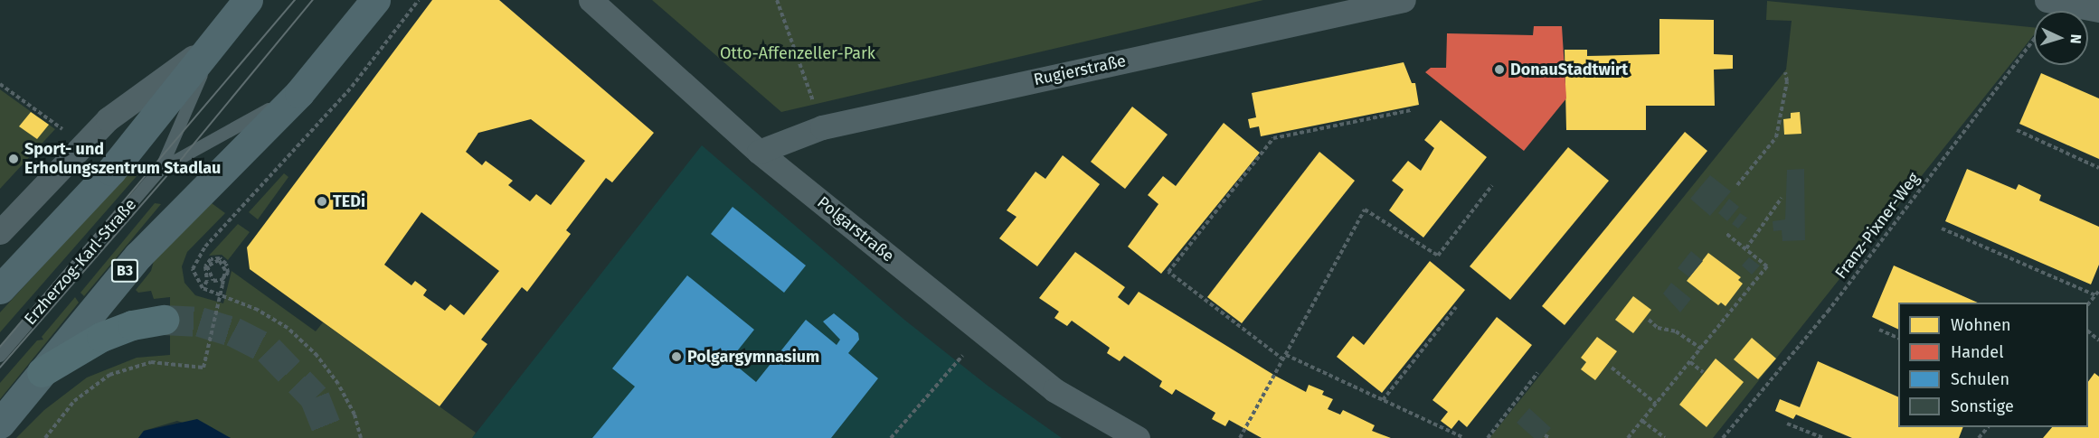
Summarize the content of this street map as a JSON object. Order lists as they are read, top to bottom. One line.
{"streets":{"main road":["Erzherzog-Karl-Straße","B3"],"street":["Rugierstraße","Polgarstraße"],"path":["Franz-Pixner-Weg"]},"crossings":[["Rugierstraße","Polgarstraße"]],"parks":["Otto-Affenzeller-Park"],"places":["DonauStadtwirt","Sport- und Erholungszentrum Stadlau","TEDi","Polgargymnasium"],"legend":["Wohnen","Handel","Schulen","Sonstige"],"north":"right"}
